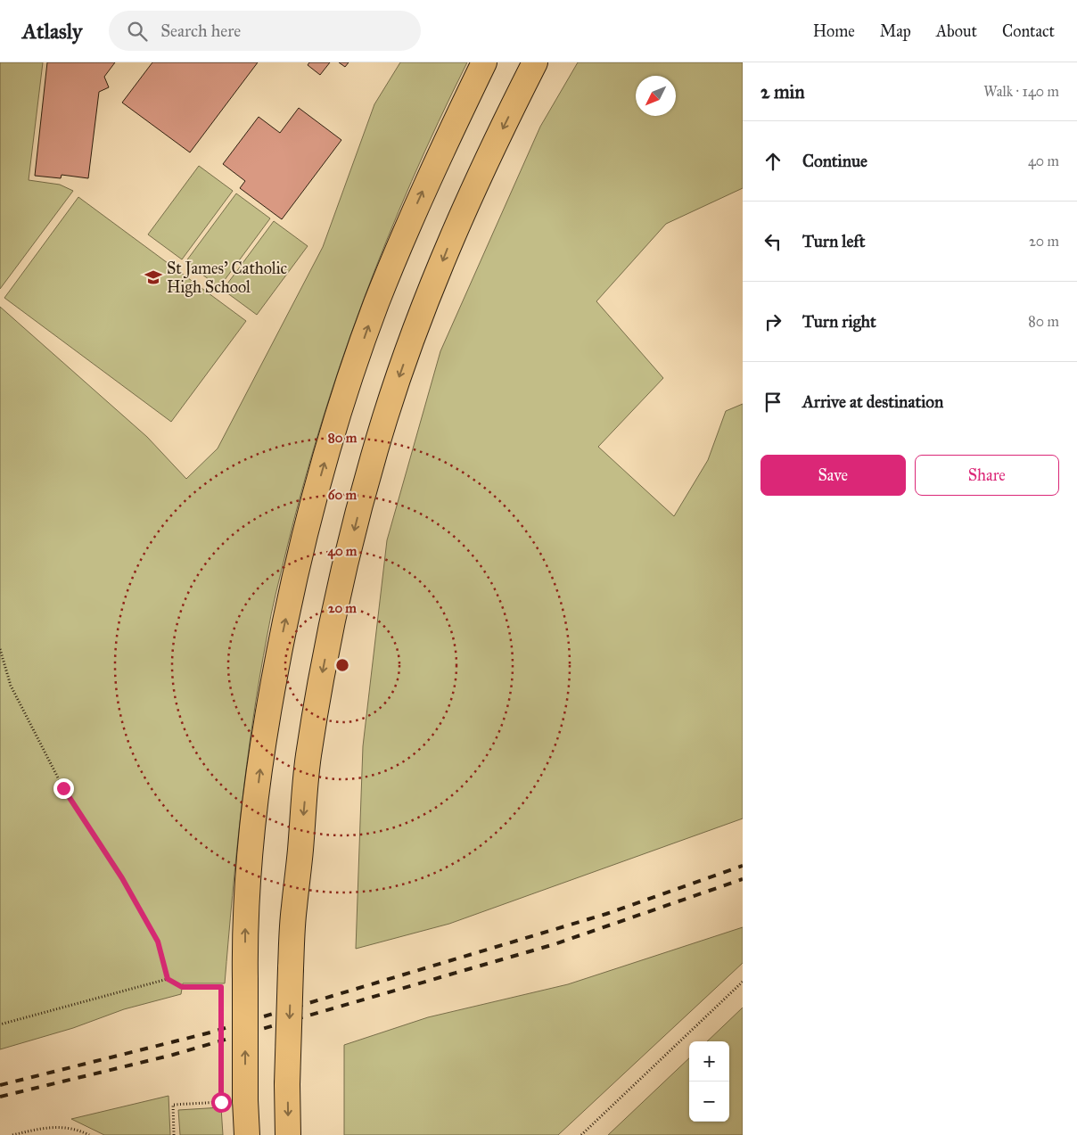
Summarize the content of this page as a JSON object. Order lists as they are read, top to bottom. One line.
{"places":{"school or university":["St James' Catholic High School"]},"north":"bottom left","page":{"header":"Atlasly","search":"Search here","nav":["Home","Map","About","Contact"],"heading":["2 min","Walk · 140 m"],"list":[["Continue","40 m"],["Turn left","20 m"],["Turn right","80 m"],"Arrive at destination"],"buttons":["Save","Share"],"map_buttons":["+","−"]},"rings":["80 m","60 m","40 m","20 m"]}
